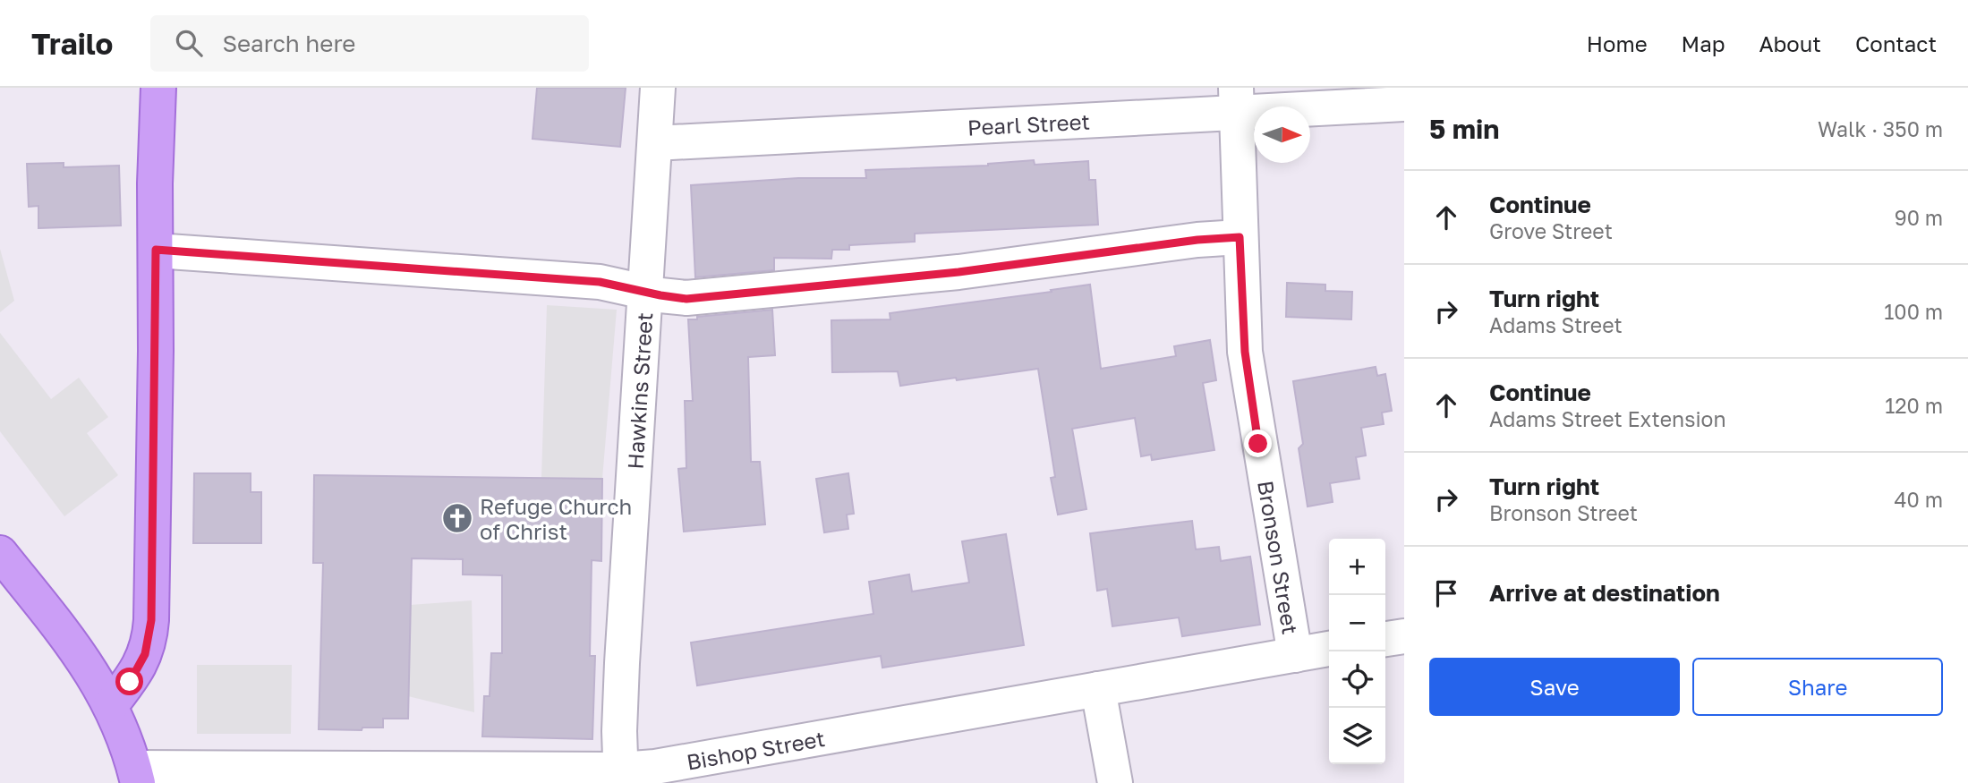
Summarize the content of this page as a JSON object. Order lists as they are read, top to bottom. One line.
{"streets":{"street":["Pearl Street","Hawkins Street","Bronson Street","Bishop Street"]},"crossings":[["Pearl Street","Hawkins Street"],["Pearl Street","Bronson Street"],["Hawkins Street","Bishop Street"],["Bronson Street","Bishop Street"]],"places":{"church":["Refuge Church of Christ"]},"north":"right","page":{"header":"Trailo","search":"Search here","nav":["Home","Map","About","Contact"],"heading":["5 min","Walk · 350 m"],"list":[["Continue","Grove Street","90 m"],["Turn right","Adams Street","100 m"],["Continue","Adams Street Extension","120 m"],["Turn right","Bronson Street","40 m"],"Arrive at destination"],"map_buttons":["+","−"],"buttons":["Save","Share"]}}
